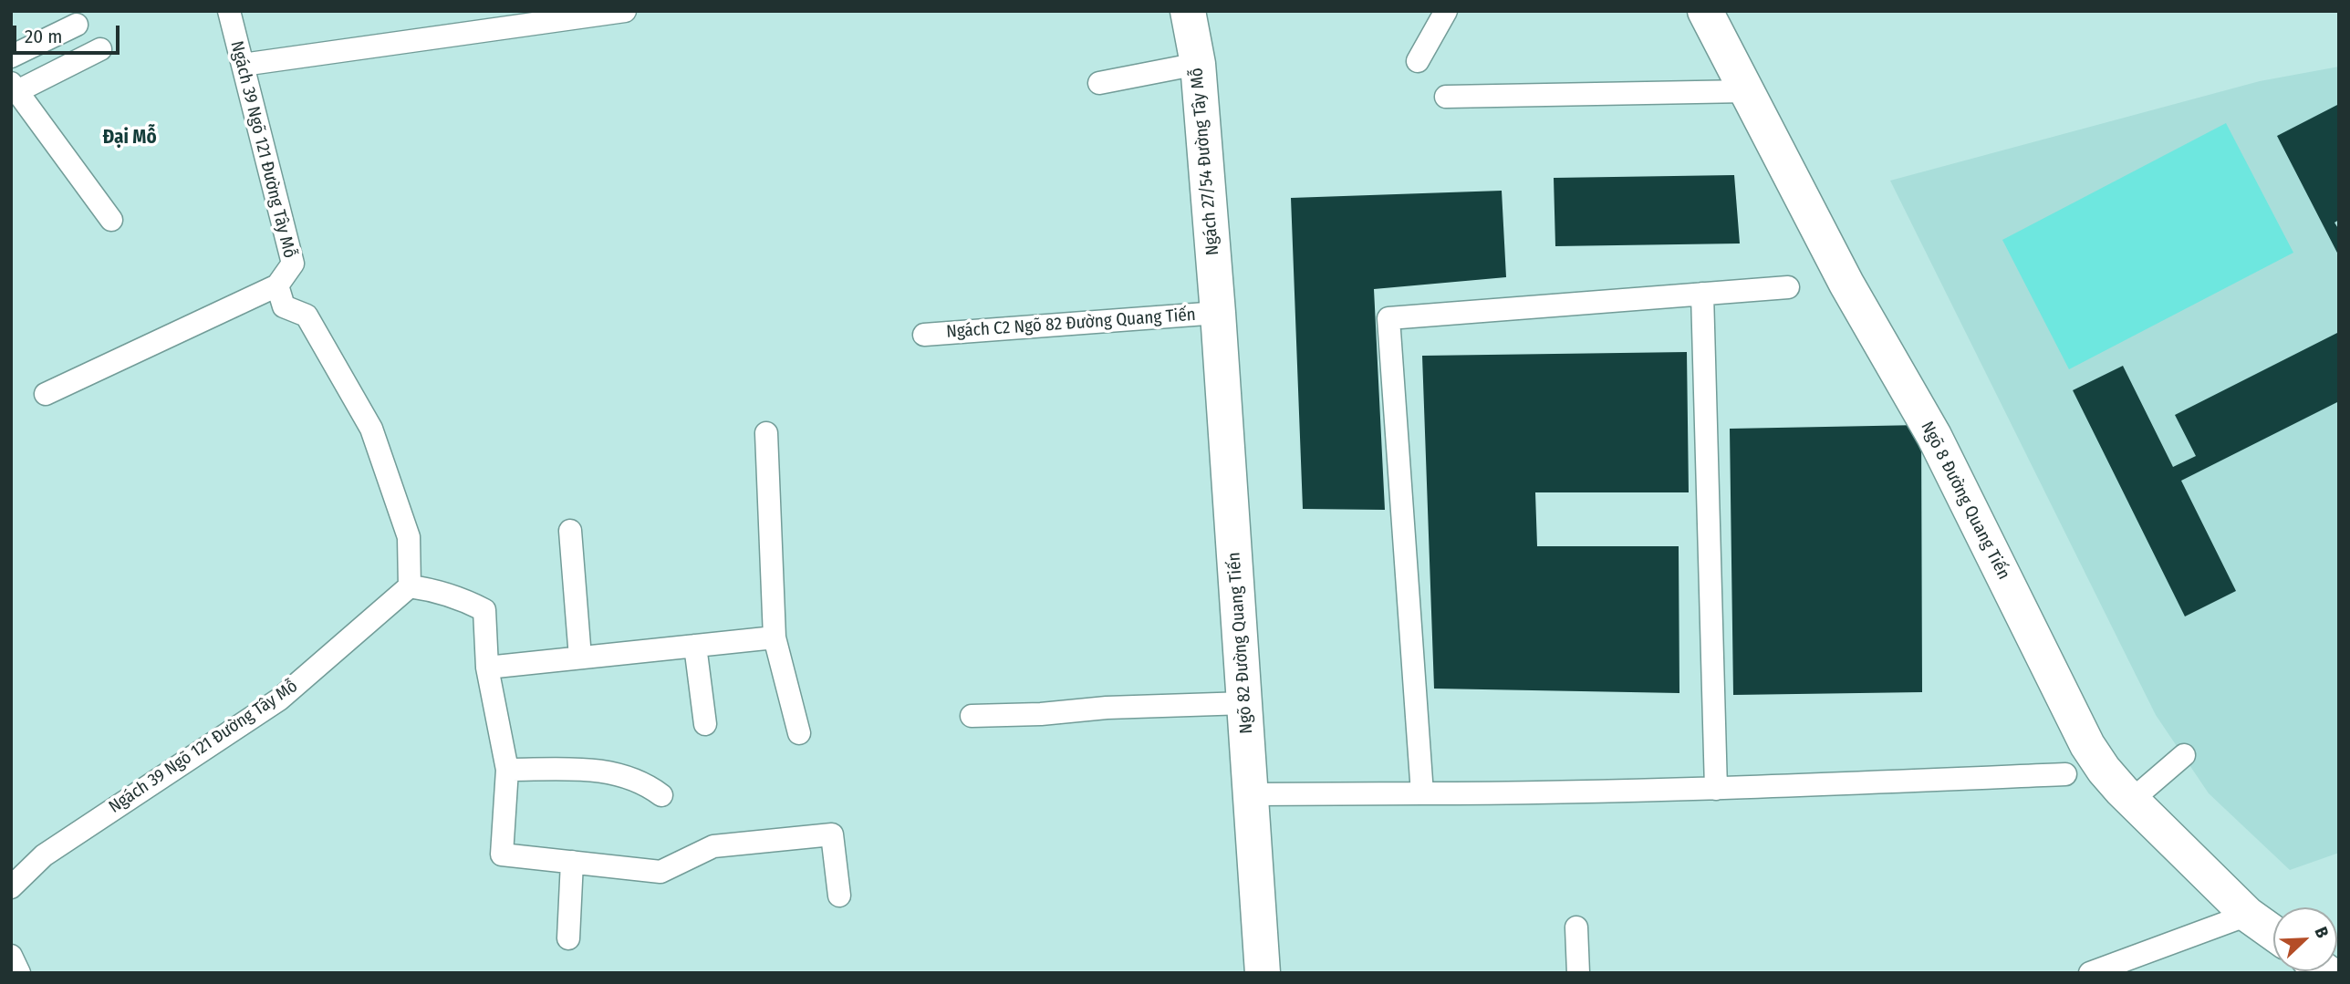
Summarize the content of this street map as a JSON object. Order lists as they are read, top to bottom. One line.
{"streets":{"street":["Ngách 27/54 Đường Tây Mỗ","Ngõ 8 Đường Quang Tiến","Ngõ 82 Đường Quang Tiến"],"lane":["Ngách 39 Ngõ 121 Đường Tây Mỗ","Ngách C2 Ngõ 82 Đường Quang Tiến"]},"crossings":[["Ngách 27/54 Đường Tây Mỗ","Ngách C2 Ngõ 82 Đường Quang Tiến"],["Ngách 27/54 Đường Tây Mỗ","Ngõ 82 Đường Quang Tiến"],["Ngách C2 Ngõ 82 Đường Quang Tiến","Ngõ 82 Đường Quang Tiến"]],"districts":["Đại Mỗ"],"scale_bar":"20 m","north":"top right"}
